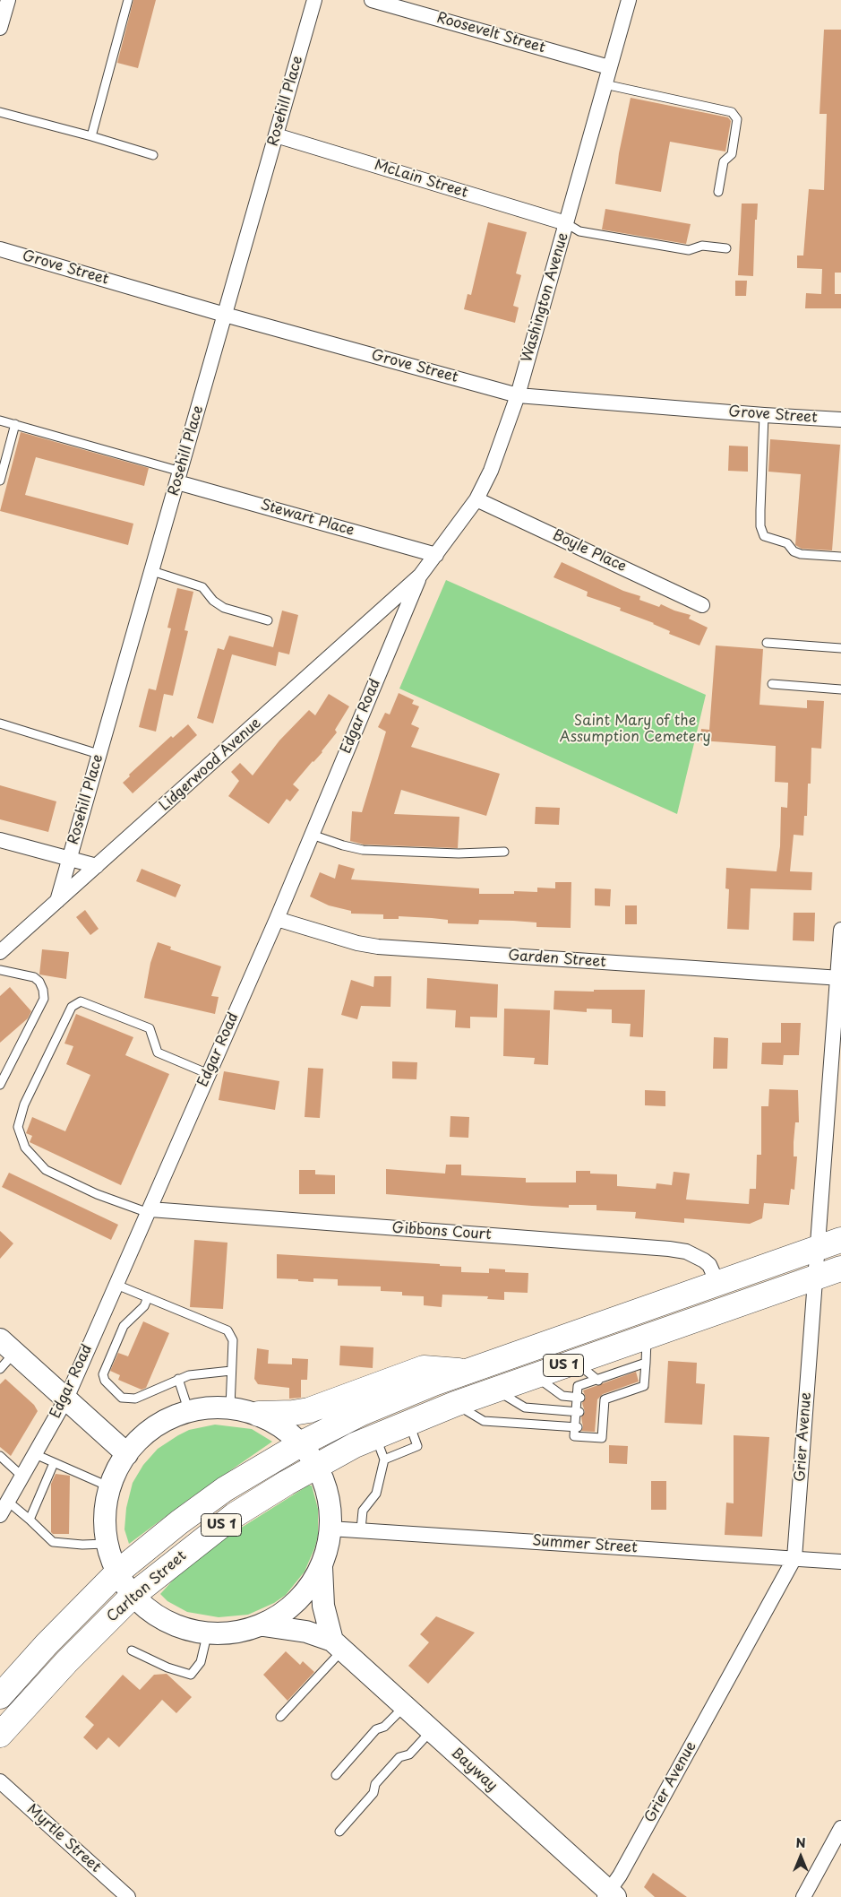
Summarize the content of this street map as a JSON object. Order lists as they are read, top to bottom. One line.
{"streets":{"highway":["US 1","Carlton Street"],"main road":["Bayway"],"street":["Roosevelt Street","Rosehill Place","McLain Street","Grove Street","Washington Avenue","Stewart Place","Boyle Place","Edgar Road","Lidgerwood Avenue","Garden Street","Gibbons Court","Grier Avenue","Summer Street","Myrtle Street"]},"crossings":[["Roosevelt Street","Washington Avenue"],["Rosehill Place","McLain Street"],["Rosehill Place","Grove Street"],["Rosehill Place","Stewart Place"],["Rosehill Place","Lidgerwood Avenue"],["McLain Street","Washington Avenue"],["Grove Street","Washington Avenue"],["Washington Avenue","Stewart Place"],["Washington Avenue","Boyle Place"],["Washington Avenue","Edgar Road"],["Washington Avenue","Lidgerwood Avenue"],["Edgar Road","Lidgerwood Avenue"],["Edgar Road","Garden Street"],["Edgar Road","Gibbons Court"],["Garden Street","Grier Avenue"],["Gibbons Court","US 1"],["US 1","Grier Avenue"],["US 1","Carlton Street"],["Grier Avenue","Summer Street"],["Grier Avenue","Bayway"]],"parks":["Saint Mary of the Assumption Cemetery"],"north":"top"}
